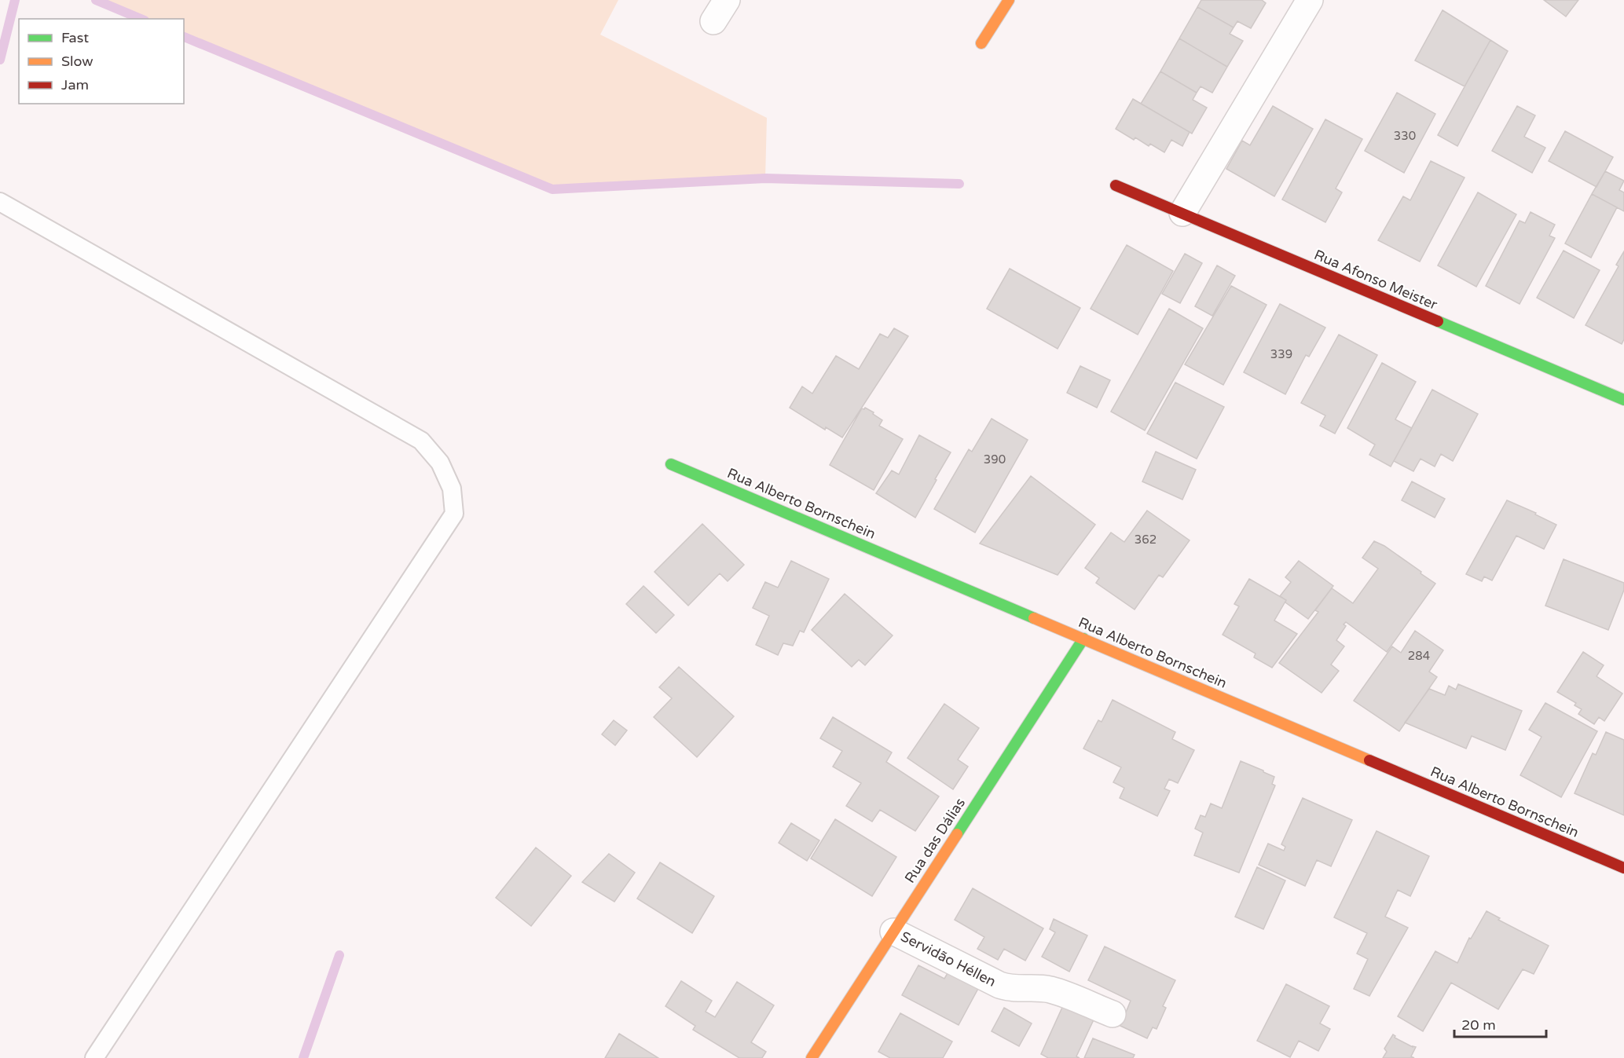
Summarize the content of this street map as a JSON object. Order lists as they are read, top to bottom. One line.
{"streets":{"street":["Rua Afonso Meister","Rua Alberto Bornschein","Rua das Dálias","Servidão Héllen"]},"crossings":[["Rua Alberto Bornschein","Rua das Dálias"],["Rua das Dálias","Servidão Héllen"]],"house_numbers":["330","339","390","362","284"],"legend":["Fast","Slow","Jam"],"scale_bar":"20 m"}
